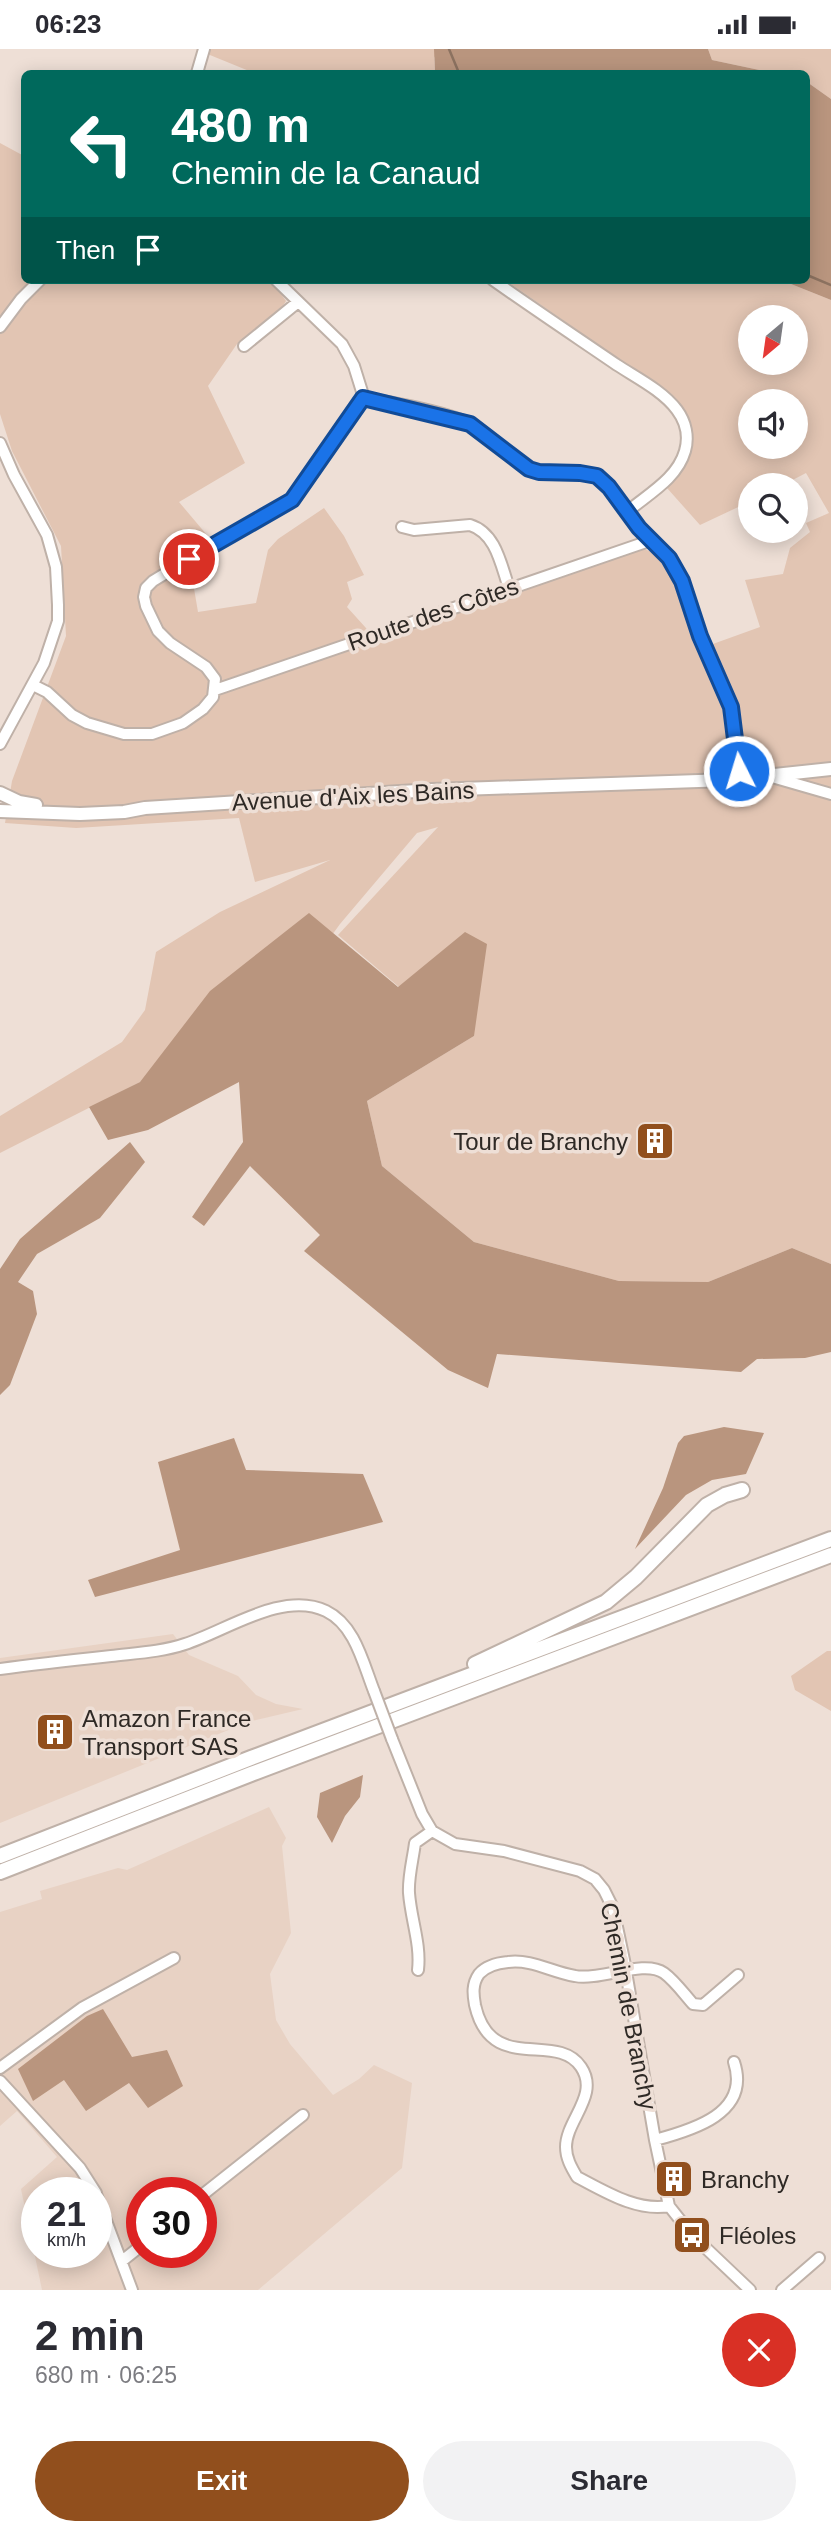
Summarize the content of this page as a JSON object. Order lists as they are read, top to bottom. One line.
{"streets":{"main road":["Avenue d'Aix les Bains"],"street":["Route des Côtes","Chemin de Branchy"]},"places":{"building":["Tour de Branchy","Amazon France Transport SAS","Branchy"],"bus stop":["Fléoles"]},"north":"bottom left","page":{"status":"06:23","turn":["480 m","Chemin de la Canaud"],"then":"Then","speed":"21 km/h","limit":"30","heading":["2 min","680 m · 06:25"],"buttons":["Exit","Share"]}}
